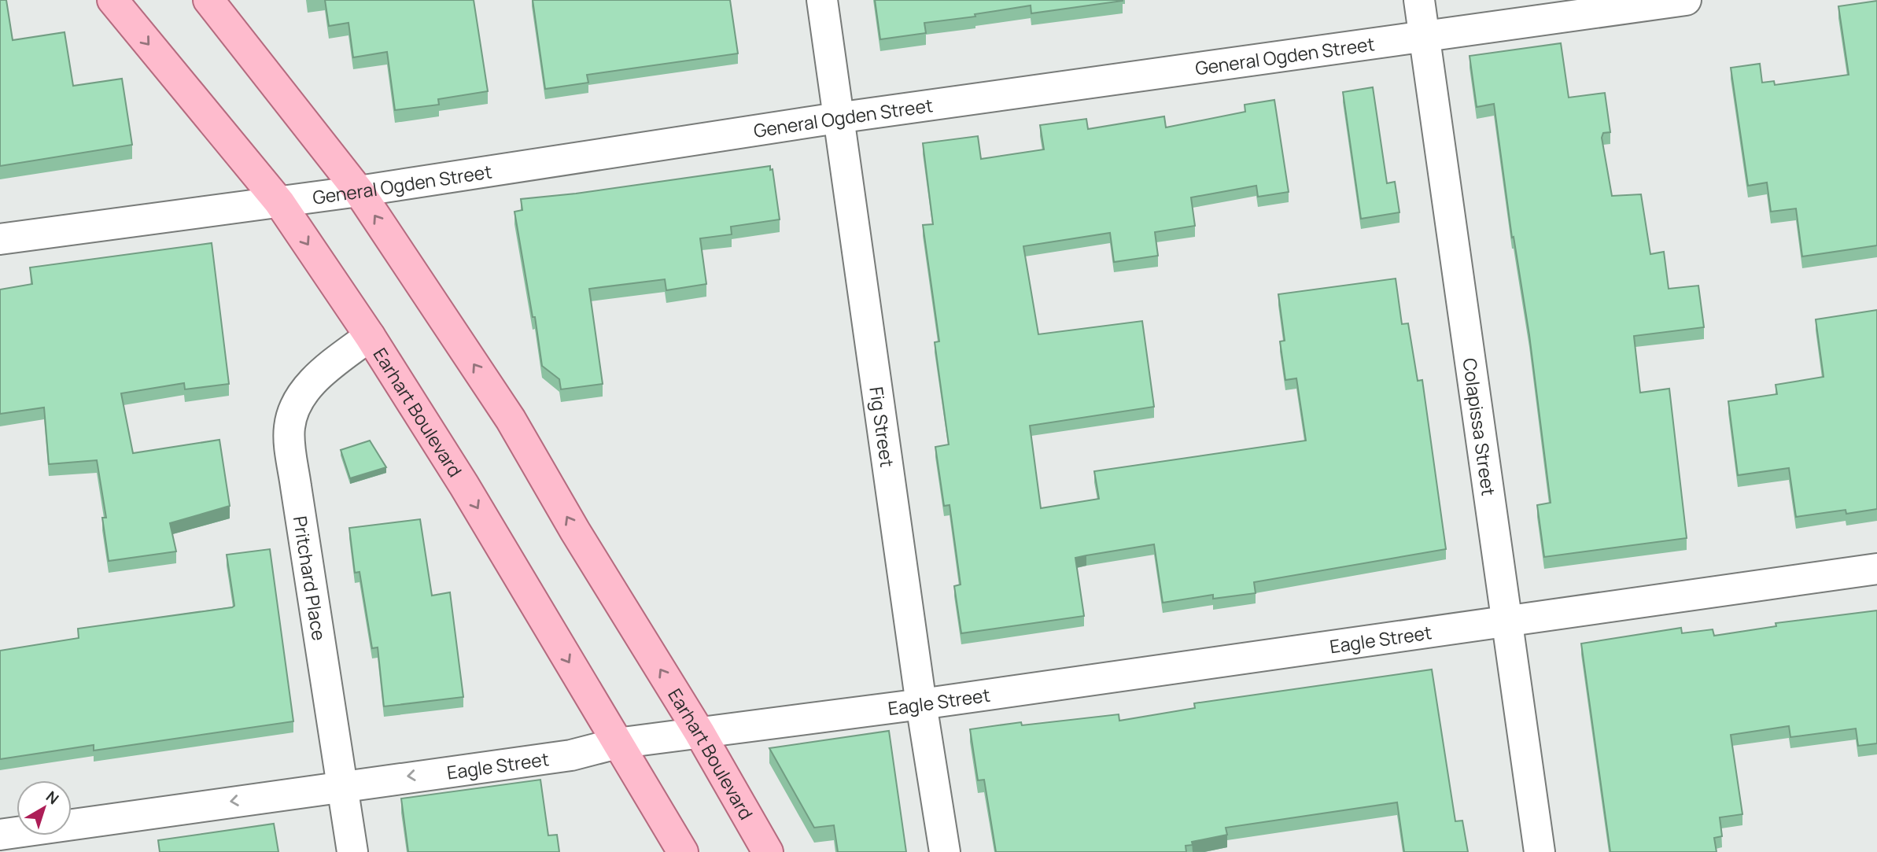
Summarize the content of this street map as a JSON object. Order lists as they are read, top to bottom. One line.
{"streets":{"main road":["Earhart Boulevard"],"street":["General Ogden Street","Fig Street","Colapissa Street","Pritchard Place","Eagle Street"]},"crossings":[["General Ogden Street","Earhart Boulevard"],["General Ogden Street","Fig Street"],["General Ogden Street","Colapissa Street"],["Earhart Boulevard","Pritchard Place"],["Earhart Boulevard","Eagle Street"],["Fig Street","Eagle Street"],["Colapissa Street","Eagle Street"],["Pritchard Place","Eagle Street"]],"north":"top right"}
